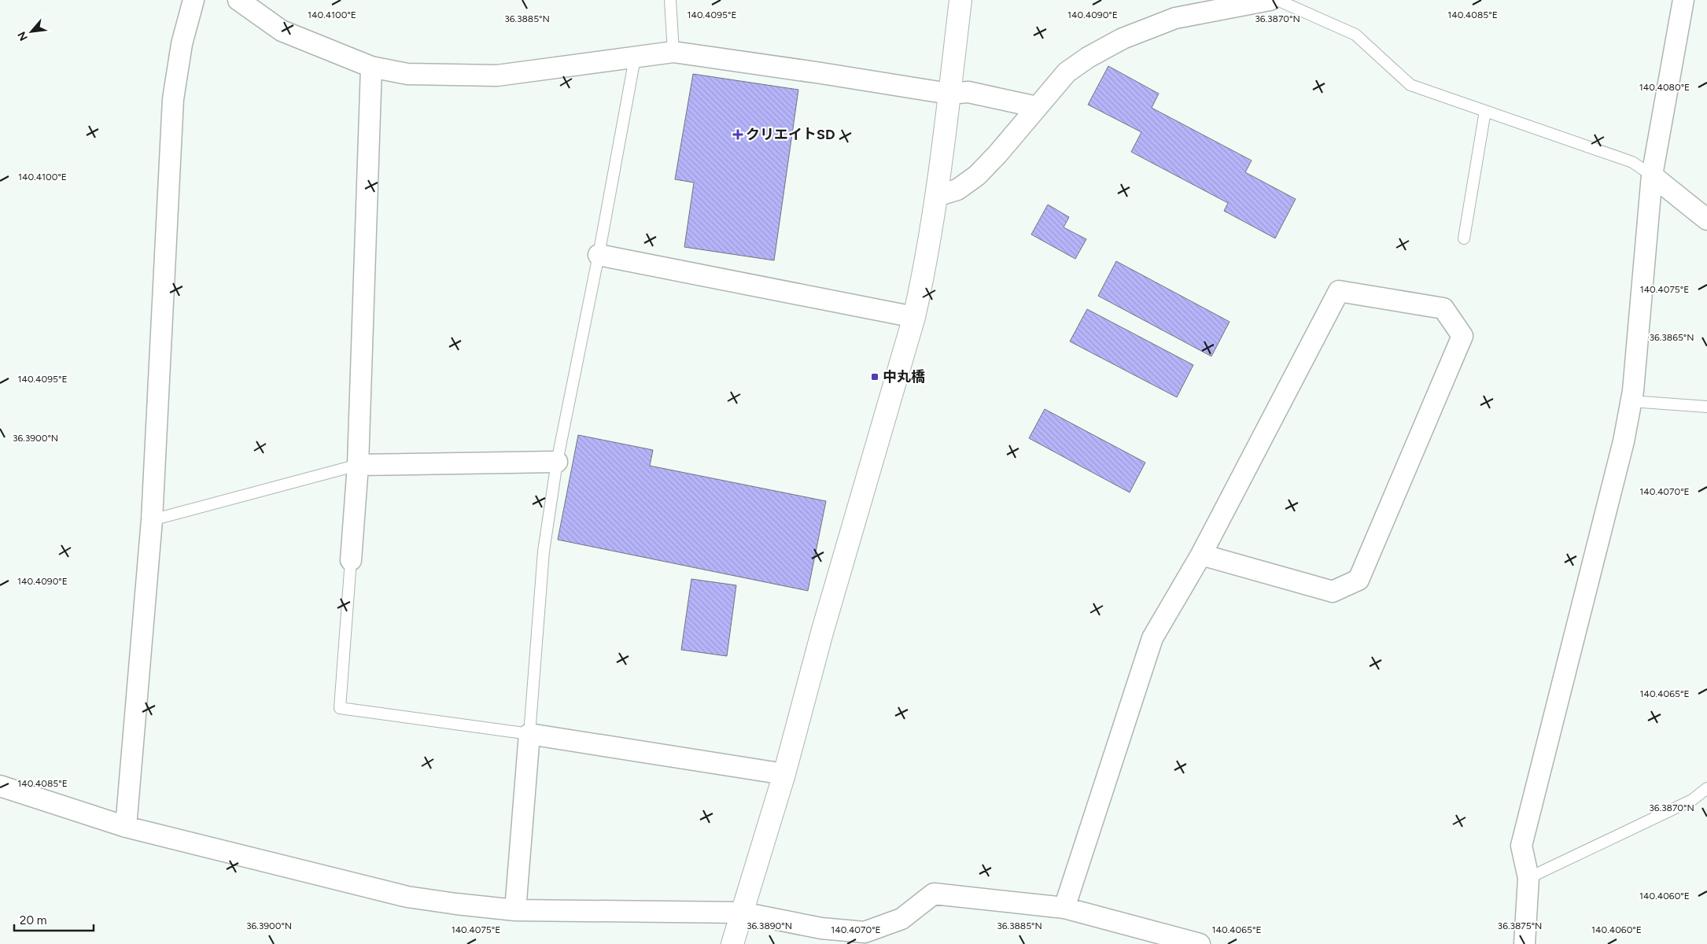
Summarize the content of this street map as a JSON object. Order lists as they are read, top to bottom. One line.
{"places":{"health":["クリエイトSD"],"transit":["中丸橋"]},"scale_bar":"20 m","north":"bottom left","coordinates":["140.4095°E","140.4100°E","140.4090°E","140.4085°E","36.3885°N","36.3870°N","140.4080°E","140.4075°E","36.3865°N","36.3900°N","140.4070°E","140.4065°E","140.4060°E","36.3890°N","36.3875°N"]}
